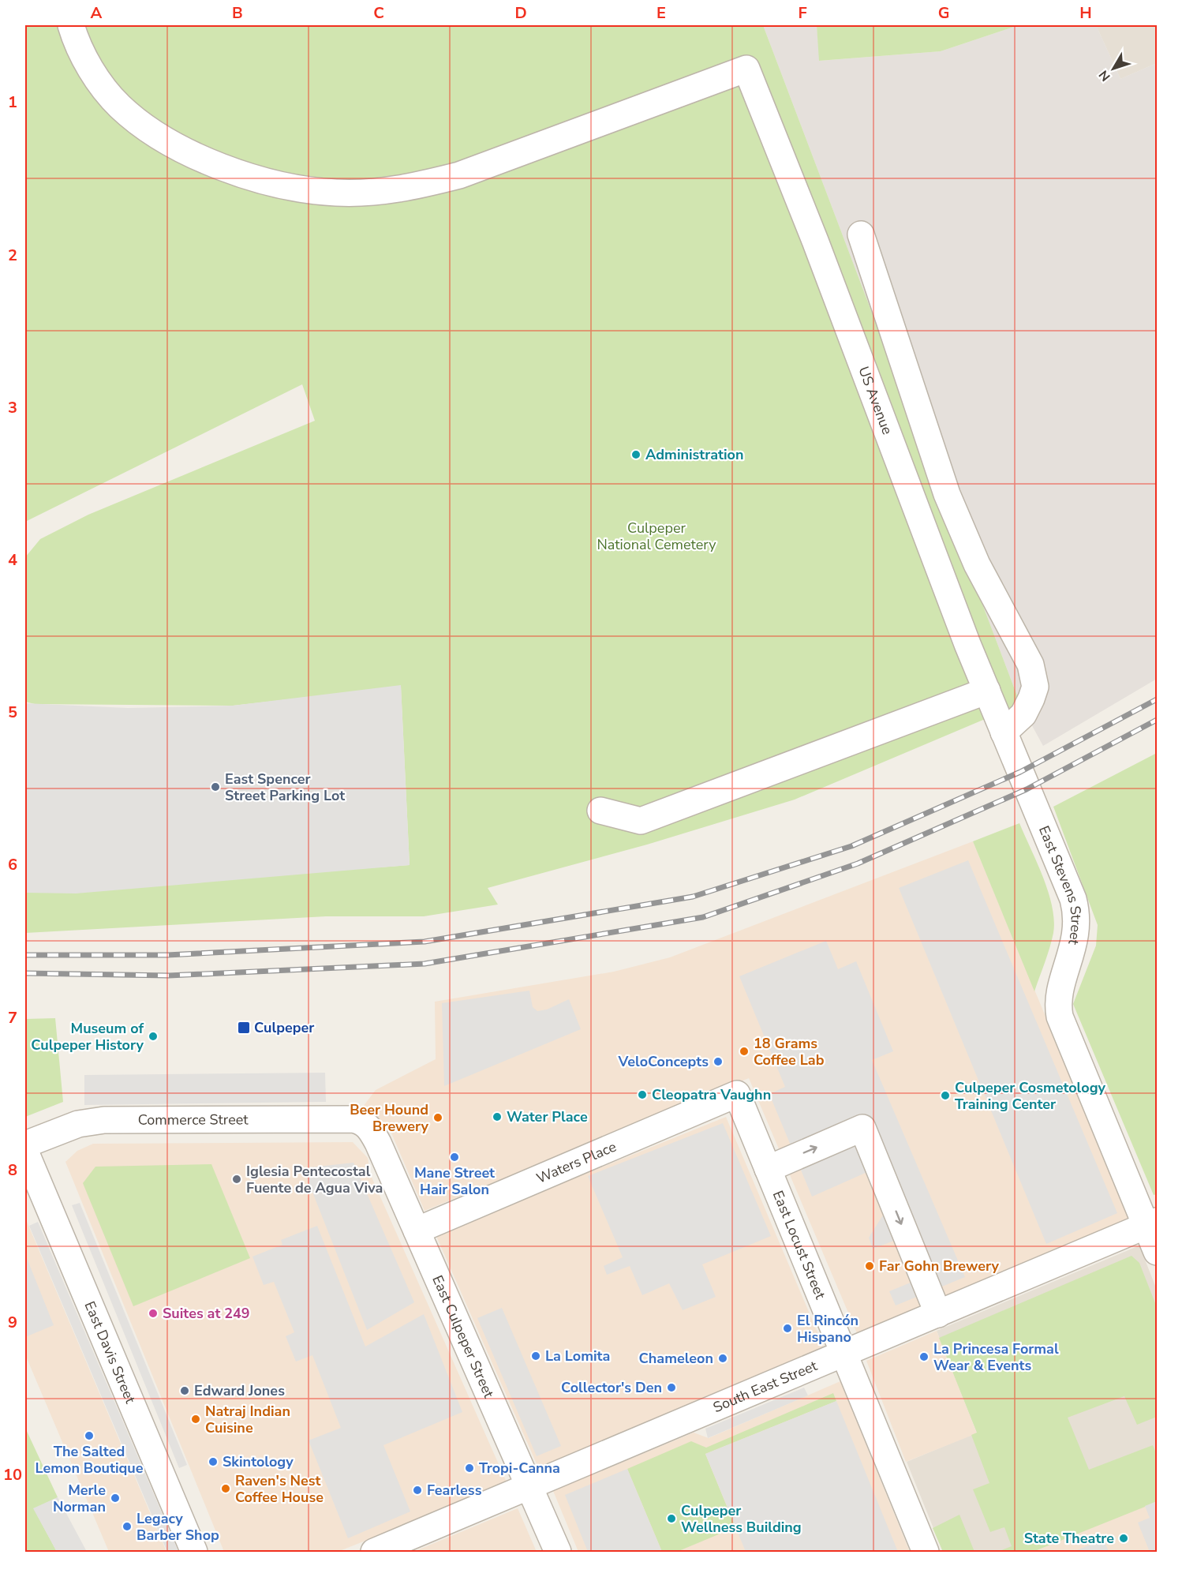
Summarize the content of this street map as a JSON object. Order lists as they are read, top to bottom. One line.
{"streets":{"street":["US Avenue","East Stevens Street","Commerce Street","Waters Place","East Locust Street","East Culpeper Street","East Davis Street","South East Street"]},"crossings":[["US Avenue","East Stevens Street"],["East Stevens Street","South East Street"],["Commerce Street","East Culpeper Street"],["Waters Place","East Locust Street"],["Waters Place","East Culpeper Street"],["East Locust Street","South East Street"],["East Culpeper Street","South East Street"]],"parks":["Culpeper National Cemetery"],"places":{"other":["Administration","East Spencer Street Parking Lot","Museum of Culpeper History","18 Grams Coffee Lab","VeloConcepts","Cleopatra Vaughn","Culpeper Cosmetology Training Center","Water Place","Beer Hound Brewery","Mane Street Hair Salon","Iglesia Pentecostal Fuente de Agua Viva","Far Gohn Brewery","Suites at 249","El Rincón Hispano","La Lomita","La Princesa Formal Wear & Events","Chameleon","Collector's Den","Edward Jones","Natraj Indian Cuisine","The Salted Lemon Boutique","Skintology","Tropi-Canna","Raven's Nest Coffee House","Fearless","Merle Norman","Culpeper Wellness Building","Legacy Barber Shop","State Theatre"],"transit":["Culpeper"]},"north":"bottom left","grid":{"columns":["A","B","C","D","E","F","G","H"],"rows":["1","2","3","4","5","6","7","8","9","10"]}}
